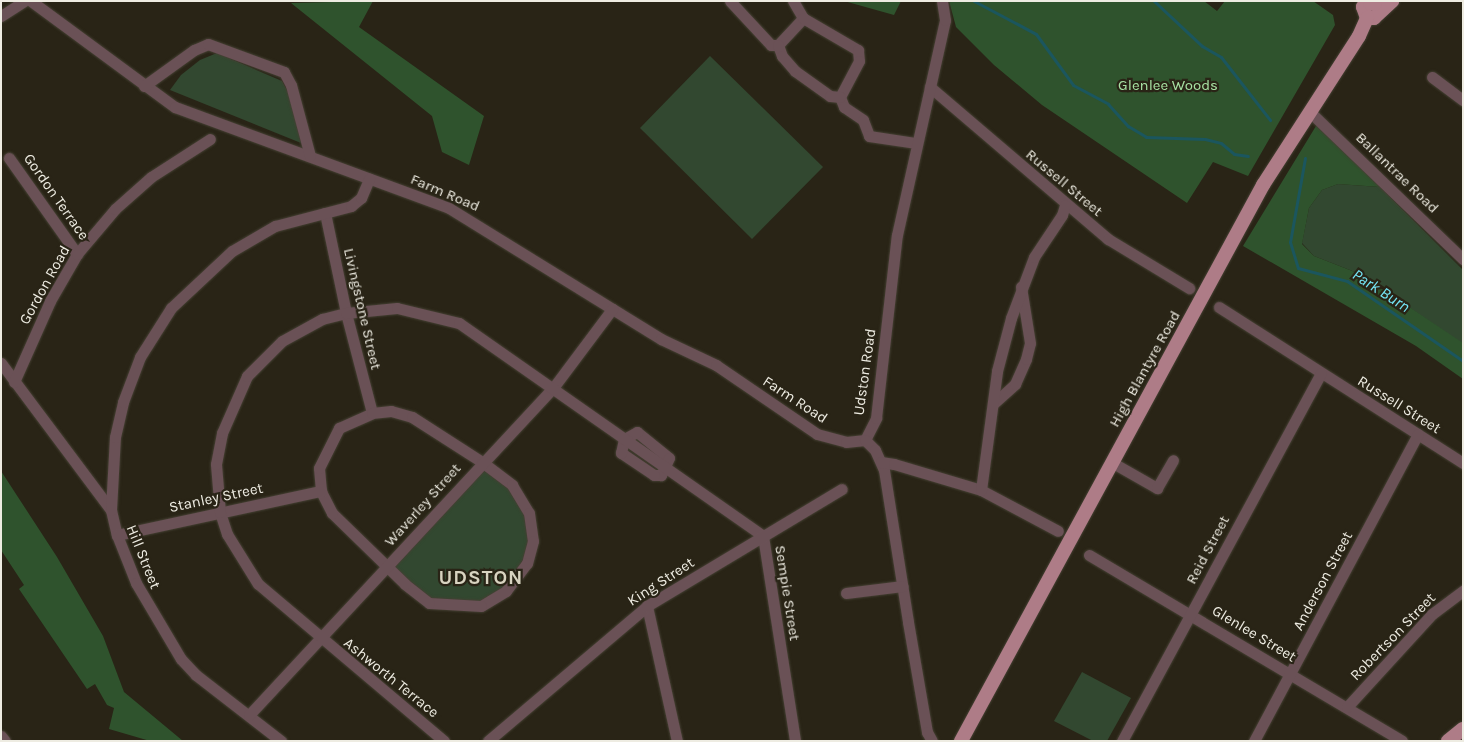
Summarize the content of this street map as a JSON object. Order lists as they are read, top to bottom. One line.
{"streets":{"main road":["High Blantyre Road"],"street":["Ballantrae Road","Russell Street","Farm Road","Gordon Terrace","Gordon Road","Livingstone Street","Udston Road","Stanley Street","Waverley Street","Reid Street","Hill Street","Anderson Street","King Street","Sempie Street","Glenlee Street","Robertson Street","Ashworth Terrace"]},"crossings":[["Ballantrae Road","High Blantyre Road"],["Russell Street","Udston Road"],["Russell Street","Reid Street"],["Russell Street","Anderson Street"],["Farm Road","Udston Road"],["Farm Road","Waverley Street"],["Gordon Terrace","Gordon Road"],["Gordon Road","Hill Street"],["Livingstone Street","Sempie Street"],["Livingstone Street","Ashworth Terrace"],["Stanley Street","Hill Street"],["Stanley Street","Ashworth Terrace"],["Waverley Street","Hill Street"],["Waverley Street","Sempie Street"],["Waverley Street","Ashworth Terrace"],["Reid Street","Glenlee Street"],["Anderson Street","Glenlee Street"],["King Street","Sempie Street"],["Sempie Street","Ashworth Terrace"],["Glenlee Street","Robertson Street"]],"districts":["UDSTON"],"water":["Park Burn"],"parks":["Glenlee Woods"]}
